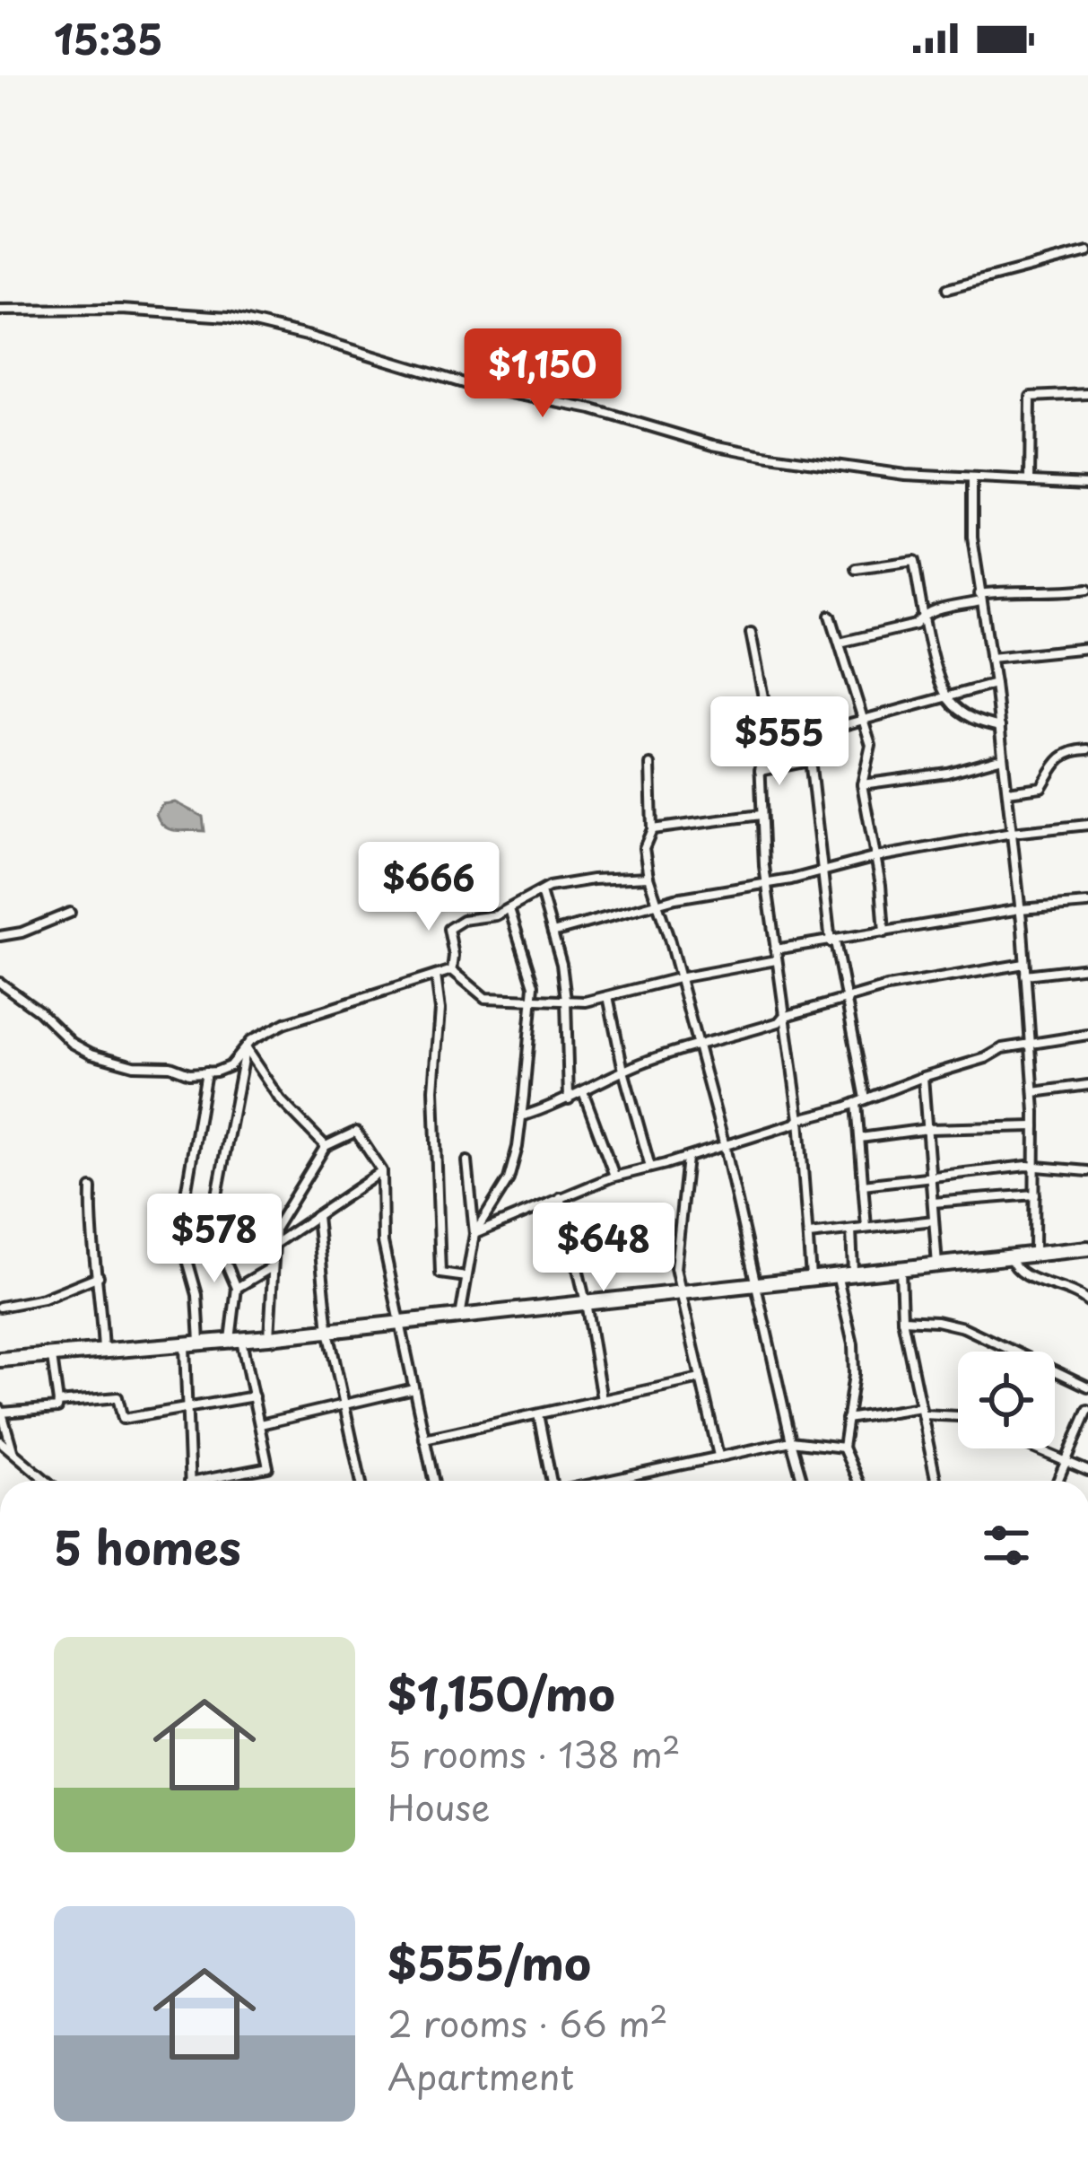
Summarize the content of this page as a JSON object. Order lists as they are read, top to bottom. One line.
{"page":{"status":"15:35","price":["$1,150","$555","$666","$578","$648"],"heading":"5 homes","list":[{"name":"$1,150/mo","note":"5 rooms · 138 m² · House"},{"name":"$555/mo","note":"2 rooms · 66 m² · Apartment"}]}}
